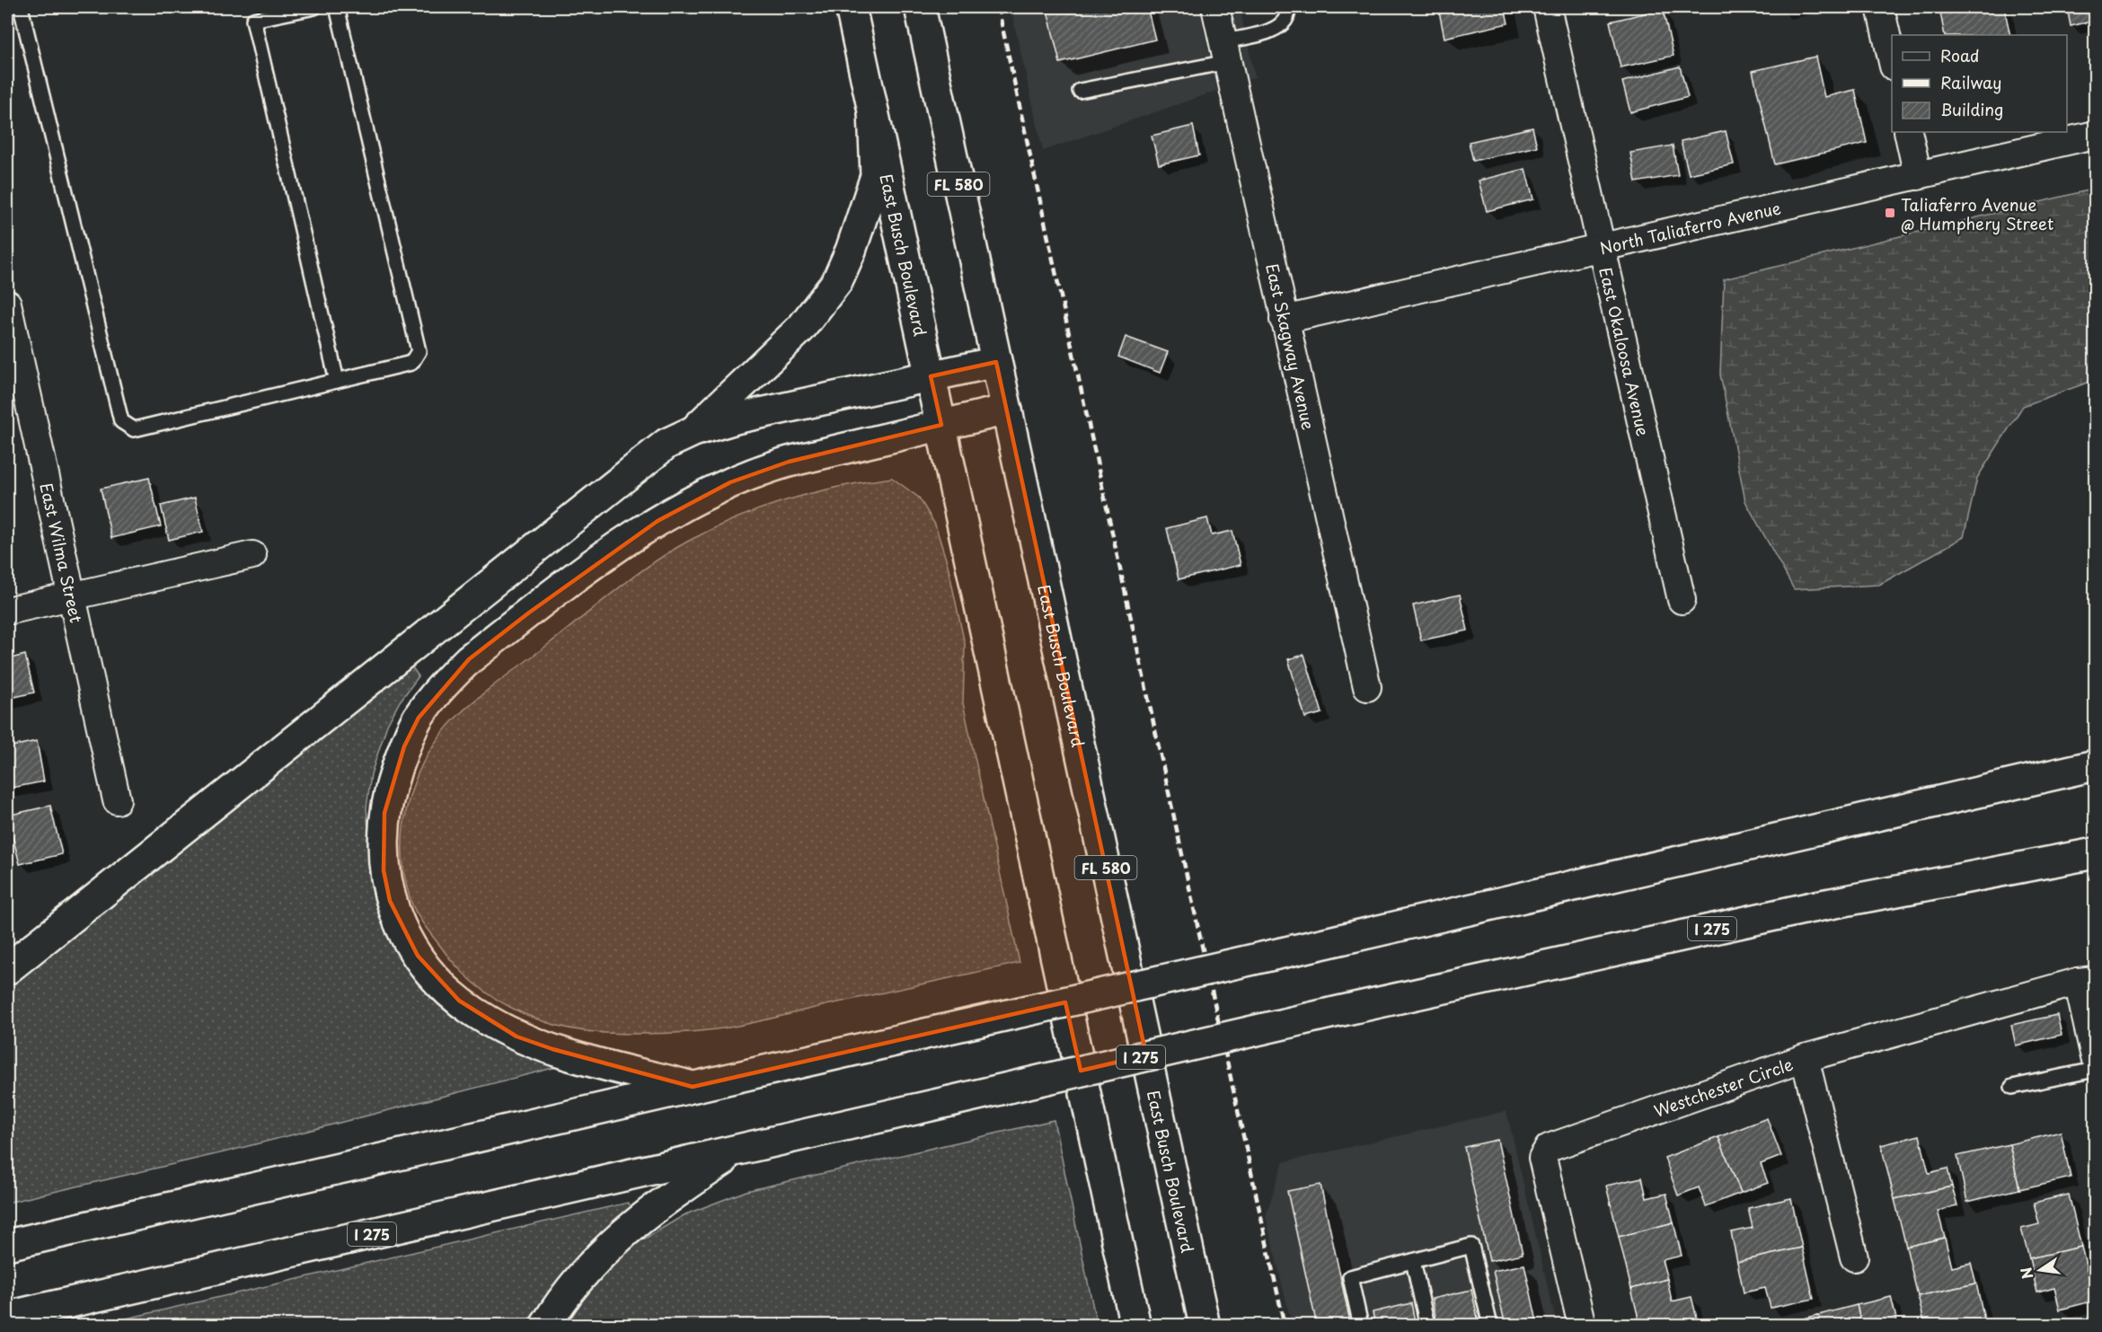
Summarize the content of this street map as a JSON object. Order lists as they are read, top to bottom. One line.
{"streets":{"main road":["FL 580","East Busch Boulevard","I 275"],"street":["North Taliaferro Avenue","East Skagway Avenue","East Okaloosa Avenue","East Wilma Street","Westchester Circle"]},"crossings":[["North Taliaferro Avenue","East Skagway Avenue"],["North Taliaferro Avenue","East Okaloosa Avenue"]],"places":{"transit":["Taliaferro Avenue @ Humphery Street"]},"legend":["Road","Railway","Building"],"north":"left"}
